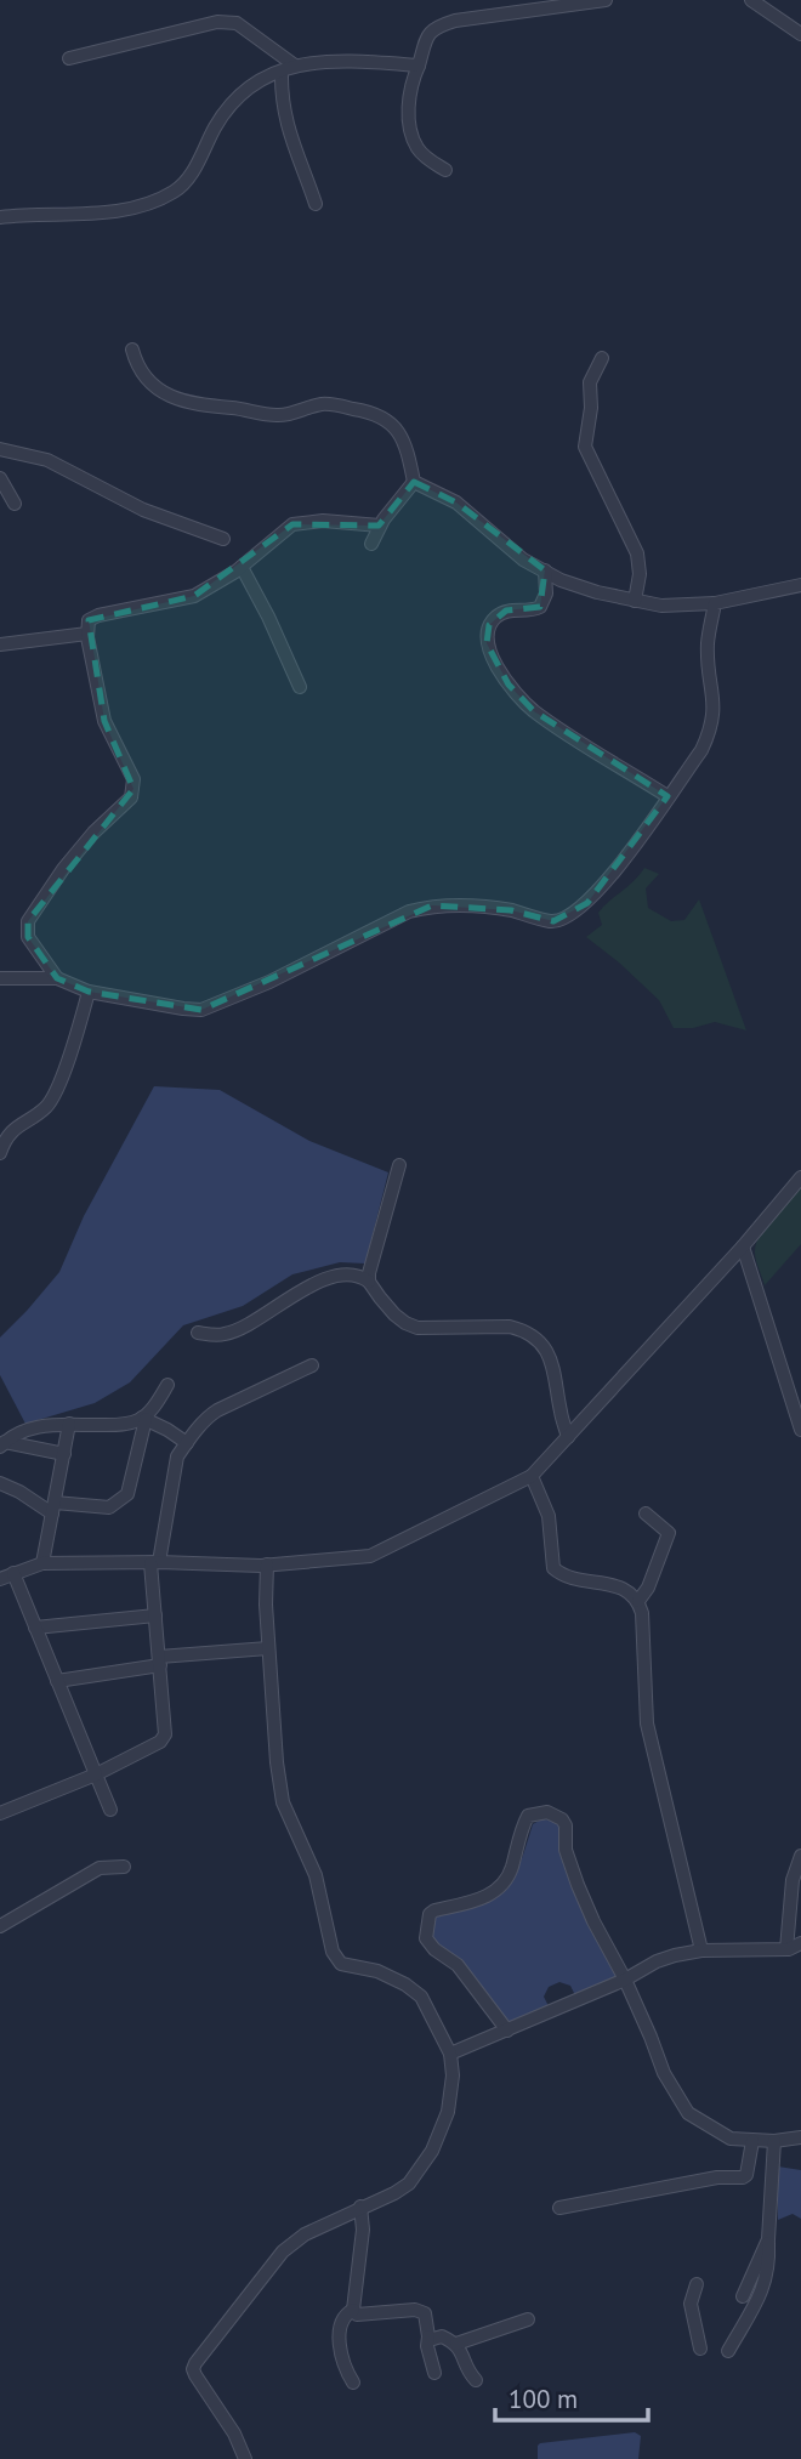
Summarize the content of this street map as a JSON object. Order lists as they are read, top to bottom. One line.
{"scale_bar":"100 m"}
